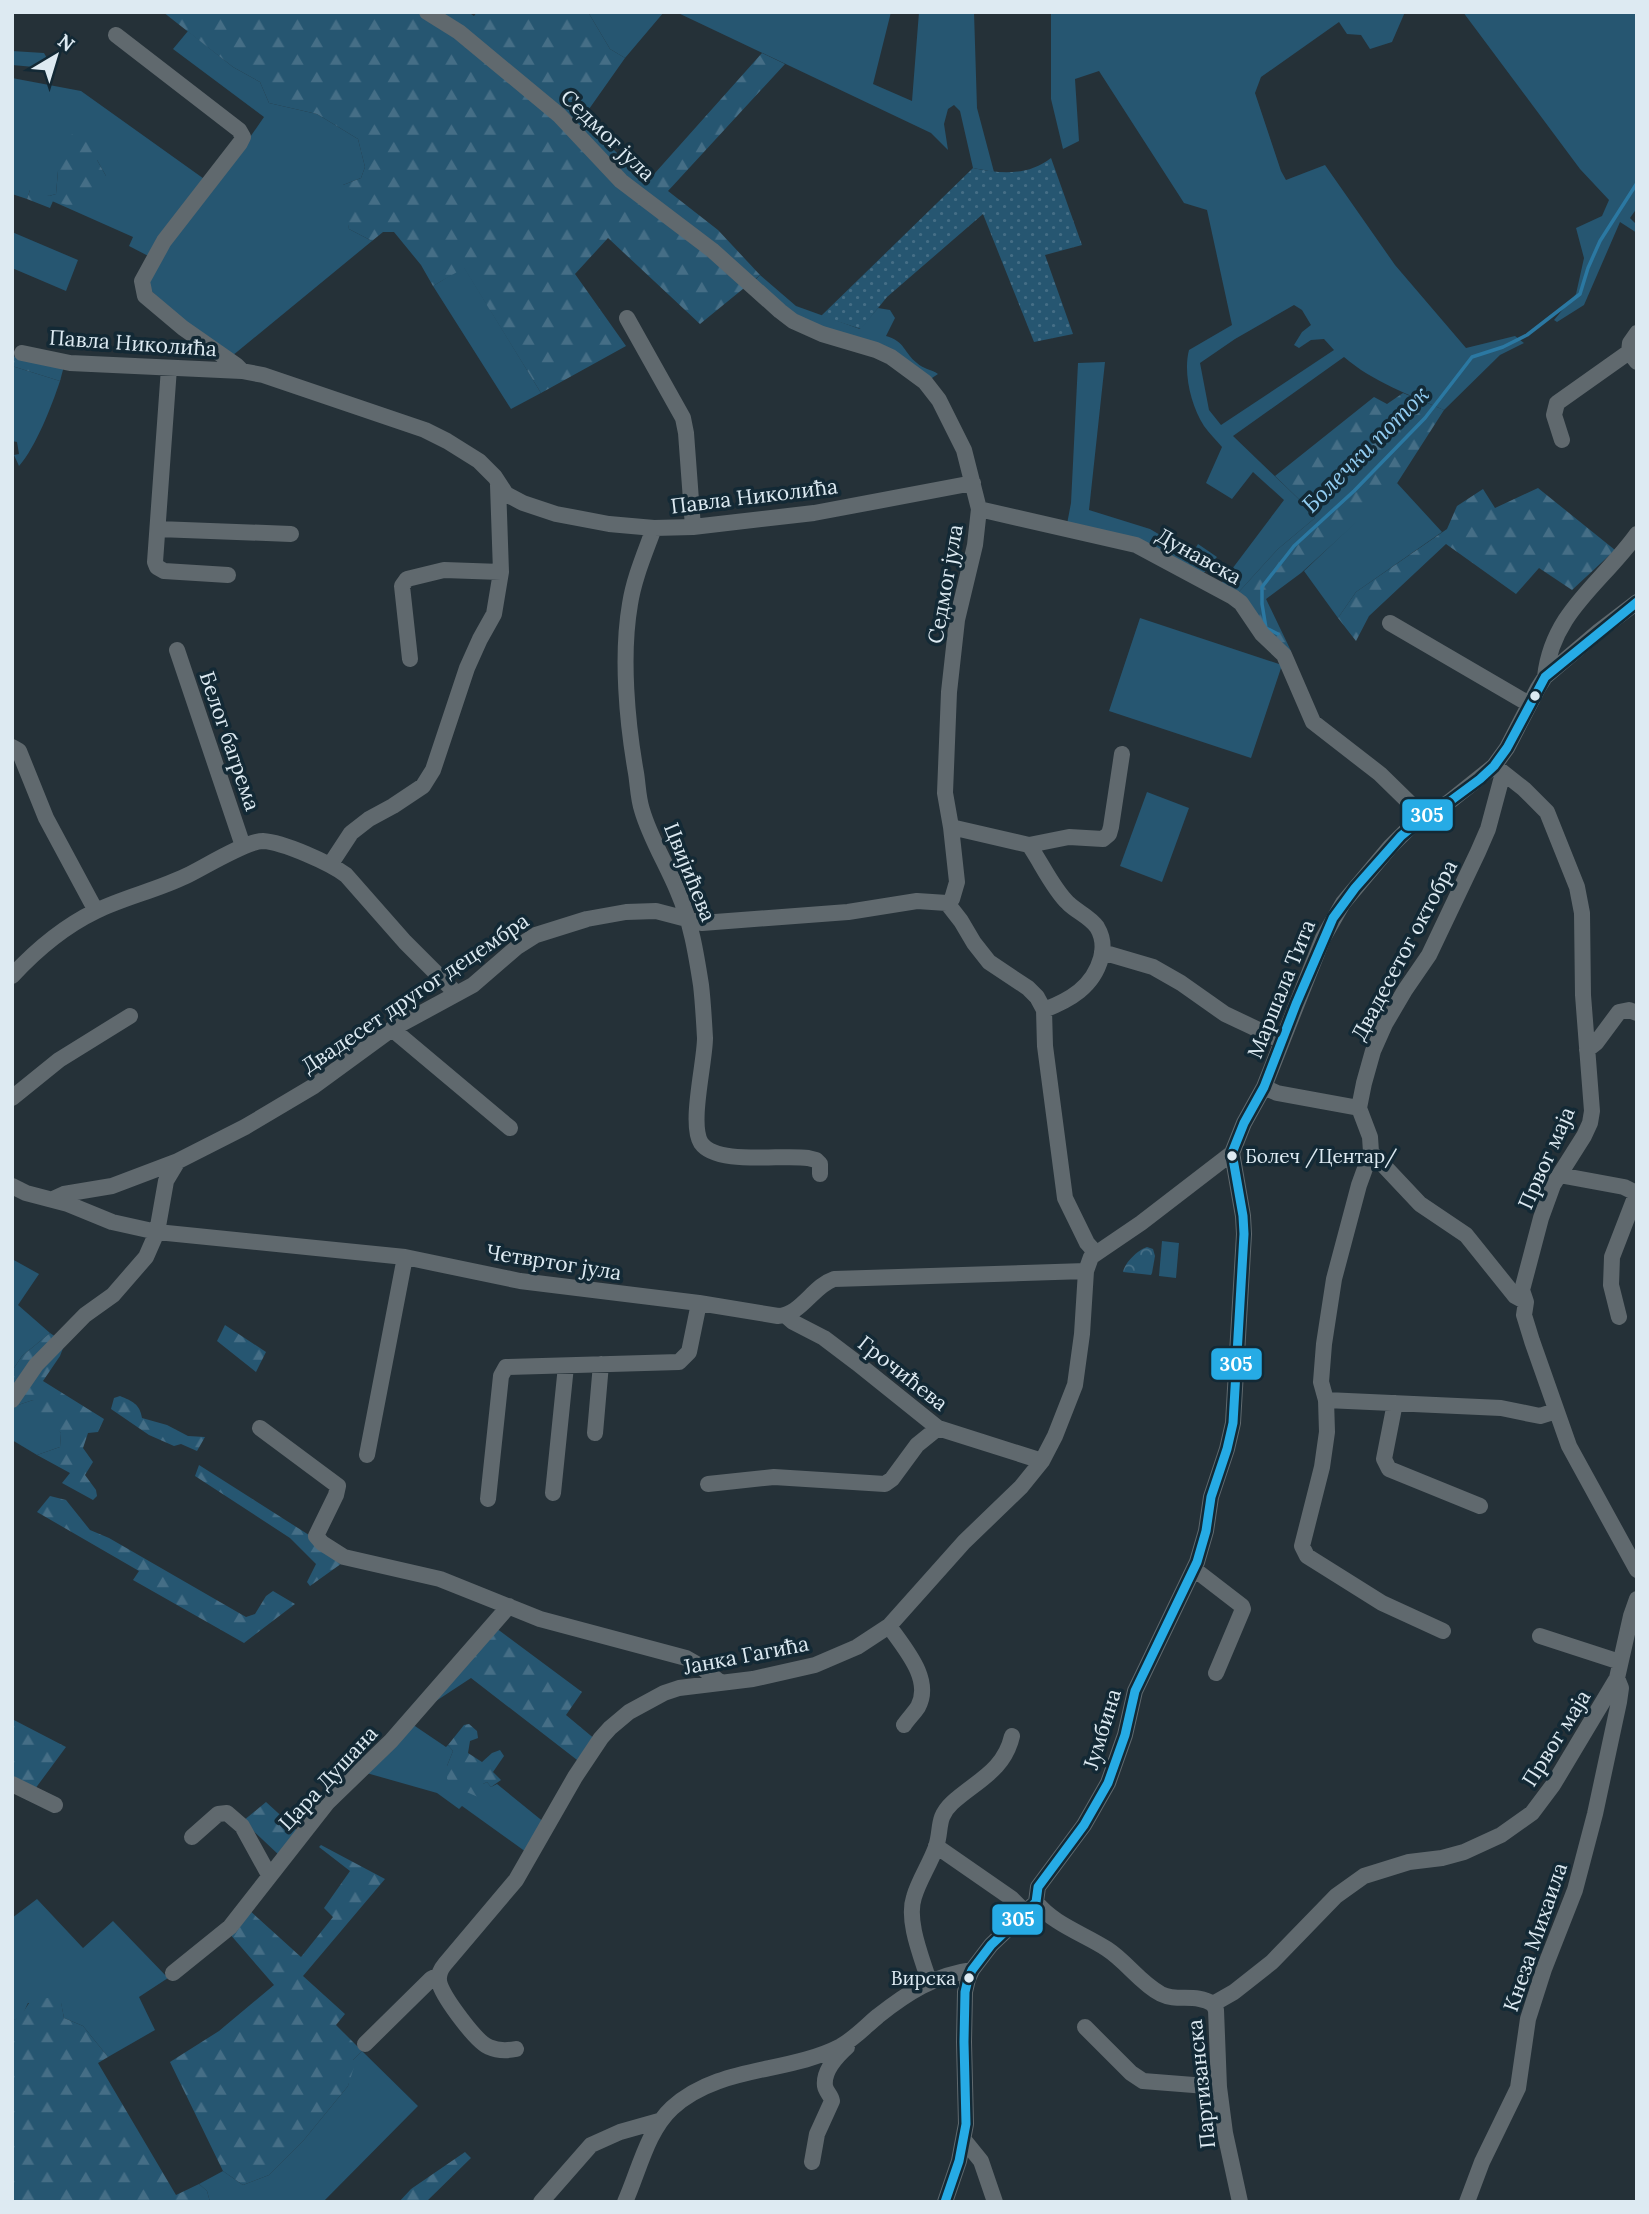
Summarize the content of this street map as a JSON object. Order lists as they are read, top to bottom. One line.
{"streets":{"street":["Седмог јула","Павла Николића","Дунавска","Белог багрема","Цвијићева","Двадесетог октобра","Маршала Тита","Двадесет другог децембра","Првог маја","Четвртог јула","Грочићева","Јанка Гагића","Јумбина","Цара Душана","Кнеза Михаила","Партизанска"]},"crossings":[["Седмог јула","Павла Николића"],["Седмог јула","Дунавска"],["Седмог јула","Двадесет другог децембра"],["Павла Николића","Цвијићева"],["Дунавска","Маршала Тита"],["Цвијићева","Двадесет другог децембра"],["Двадесетог октобра","Маршала Тита"],["Двадесетог октобра","Првог маја"],["Маршала Тита","Првог маја"],["Маршала Тита","Јанка Гагића"],["Маршала Тита","Јумбина"],["Двадесет другог децембра","Четвртог јула"],["Првог маја","Кнеза Михаила"],["Првог маја","Партизанска"],["Четвртог јула","Грочићева"],["Грочићева","Јанка Гагића"],["Јумбина","Партизанска"]],"water":["Болечки поток"],"places":["Болеч /Центар/","Вирска"],"lines":["transit line 305"],"north":"top right"}
